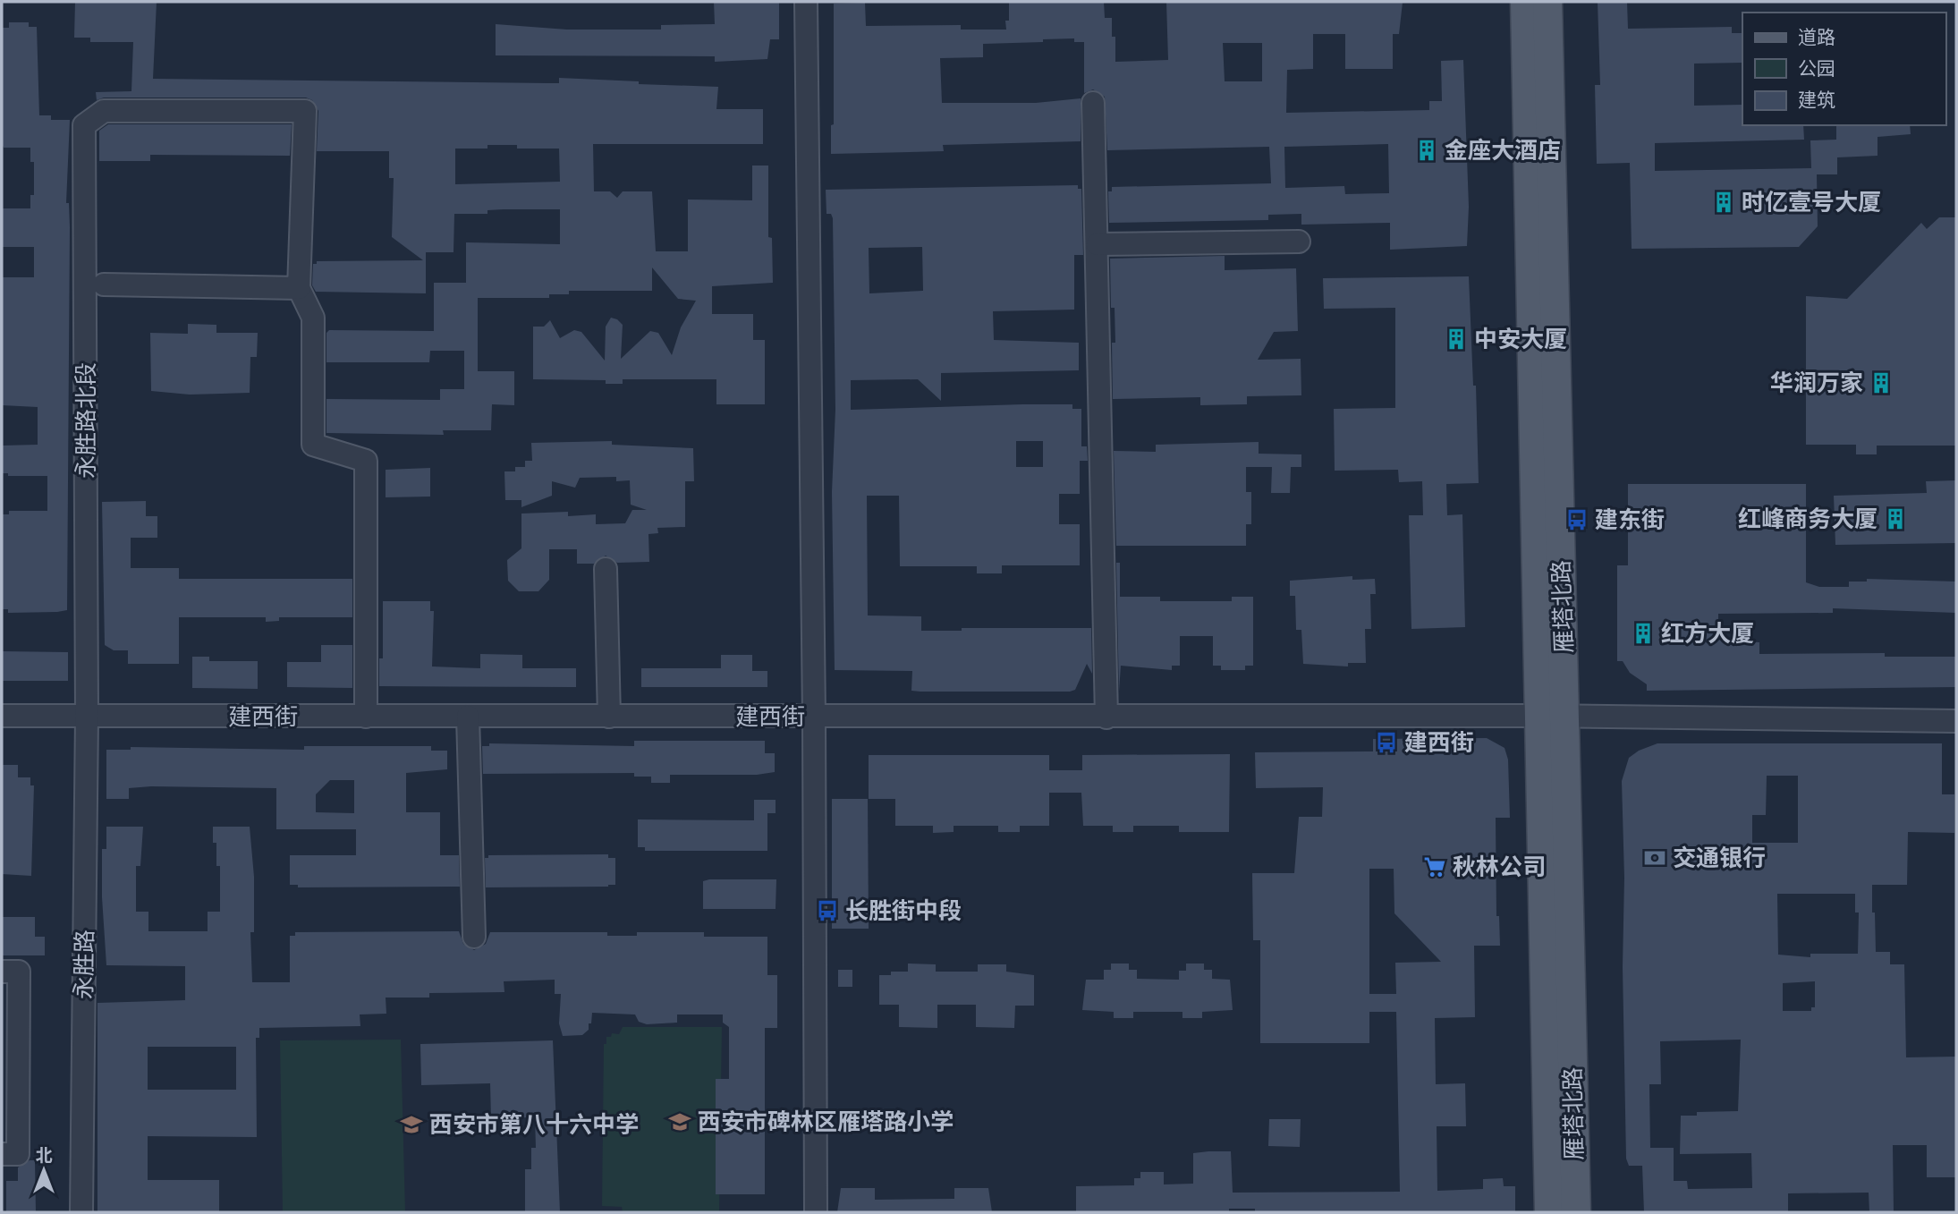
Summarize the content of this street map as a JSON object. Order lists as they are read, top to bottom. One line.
{"streets":{"main road":["雁塔北路"],"street":["永胜路北段","建西街","永胜路"]},"crossings":[["永胜路北段","建西街"],["永胜路北段","永胜路"],["雁塔北路","建西街"],["建西街","永胜路"]],"places":{"building":["金座大酒店","时亿壹号大厦","中安大厦","华润万家","红峰商务大厦","红方大厦"],"bus stop":["建东街","建西街","长胜街中段"],"bank":["交通银行"],"supermarket":["秋林公司"],"school or university":["西安市碑林区雁塔路小学","西安市第八十六中学"]},"legend":["道路","公园","建筑"],"north":"top"}
